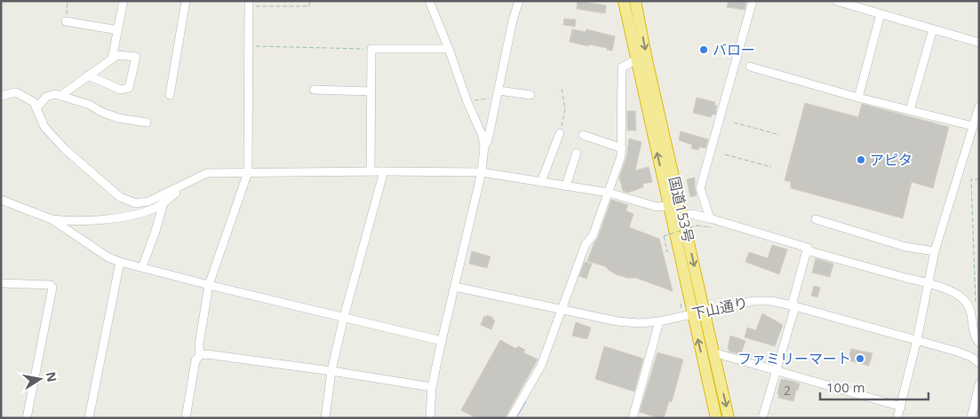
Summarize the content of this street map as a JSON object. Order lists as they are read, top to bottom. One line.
{"streets":{"highway":["国道153号"],"street":["下山通り"]},"crossings":[["国道153号","下山通り"]],"places":["バロー","アピタ","ファミリーマート"],"house_numbers":["2"],"scale_bar":"100 m","north":"right"}
